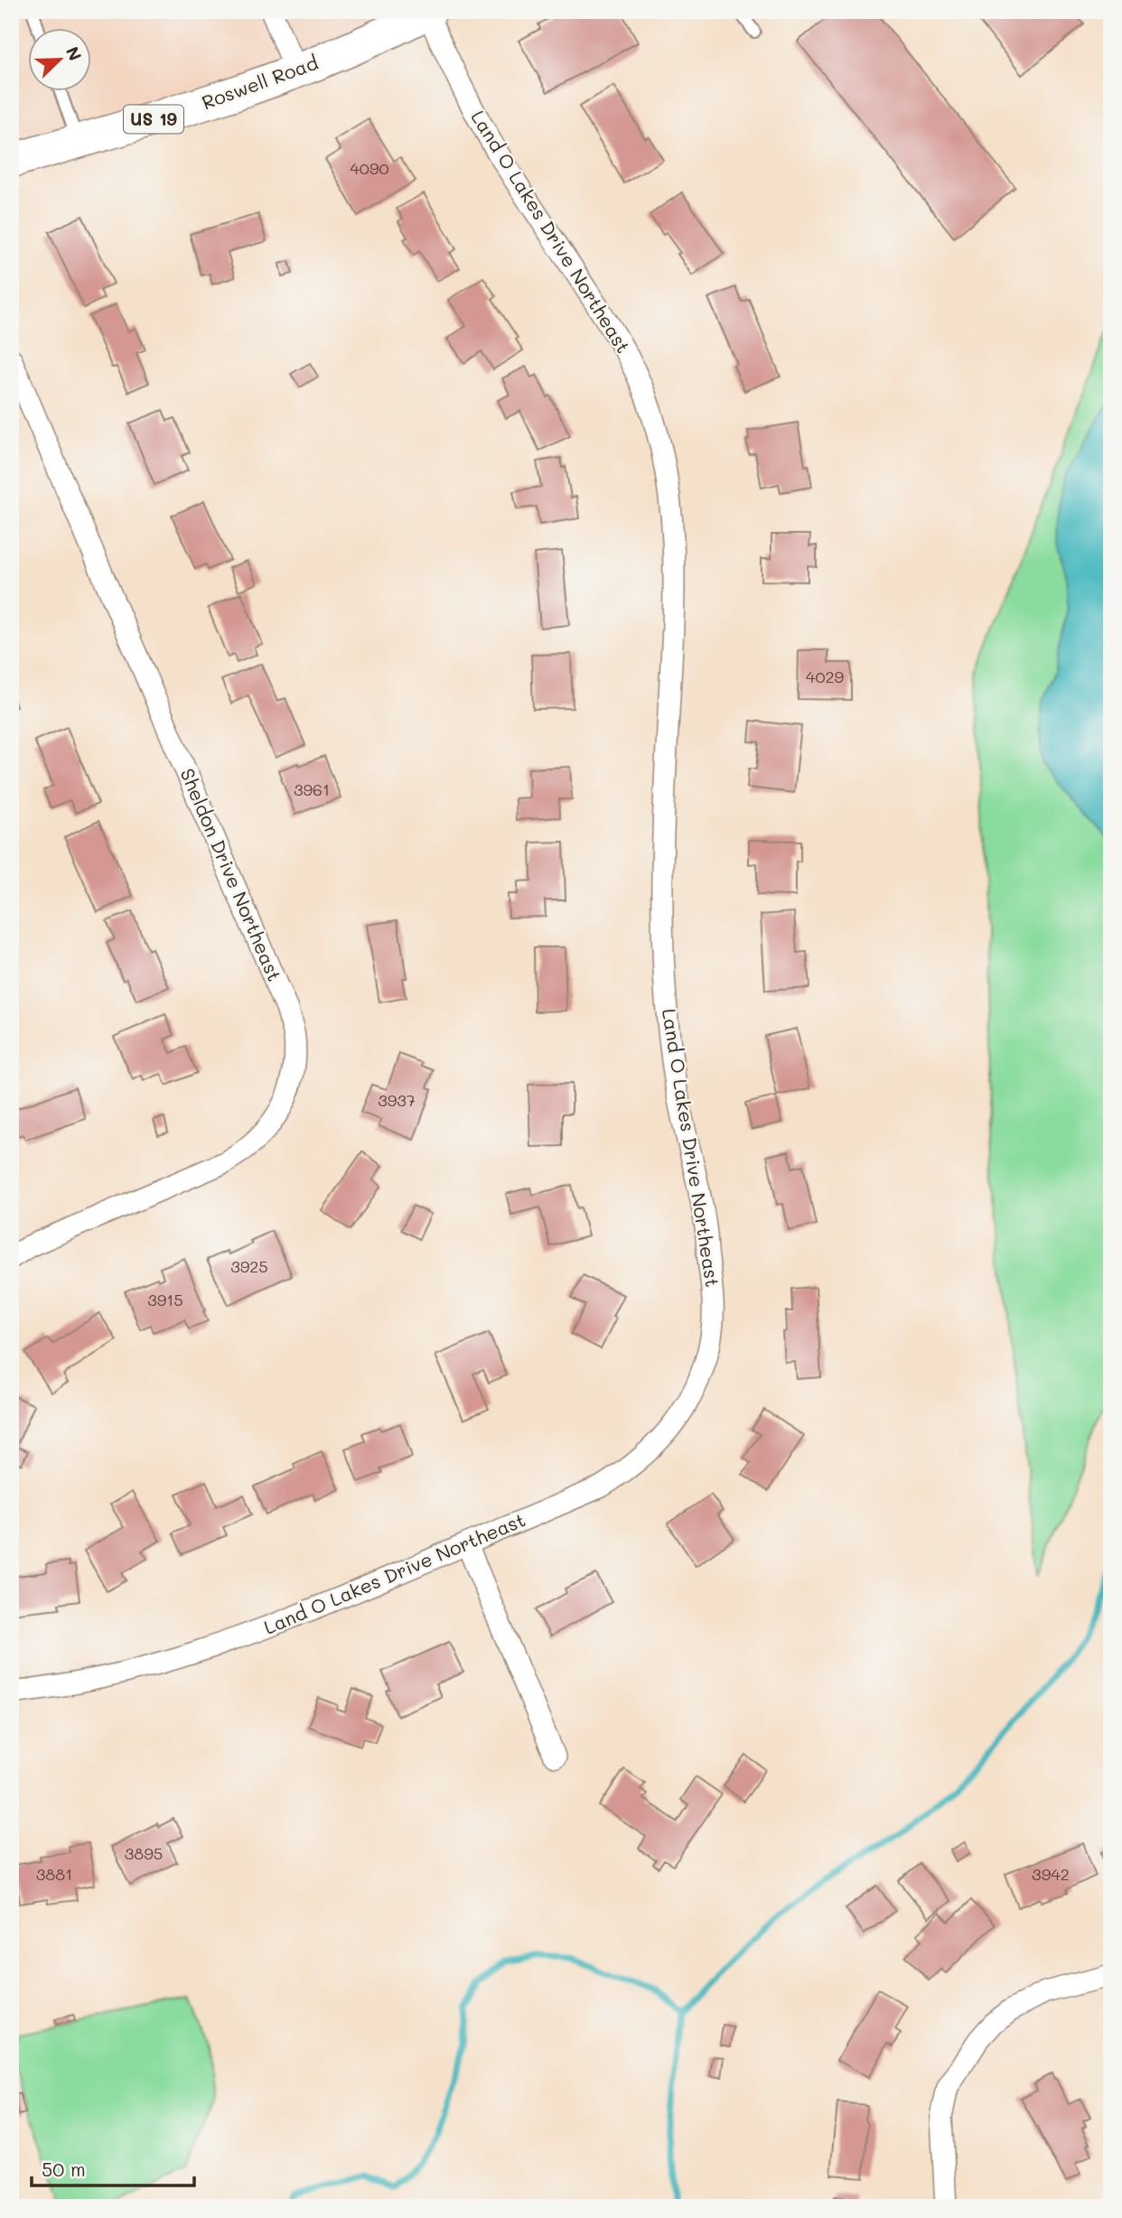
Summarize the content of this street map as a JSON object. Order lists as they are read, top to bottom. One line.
{"streets":{"main road":["Roswell Road","US 19"],"street":["Land O Lakes Drive Northeast","Sheldon Drive Northeast"]},"crossings":[["Roswell Road","Land O Lakes Drive Northeast"]],"house_numbers":["4090","4029","3961","3937","3925","3915","3895","3881","3942"],"scale_bar":"50 m","north":"top right"}
